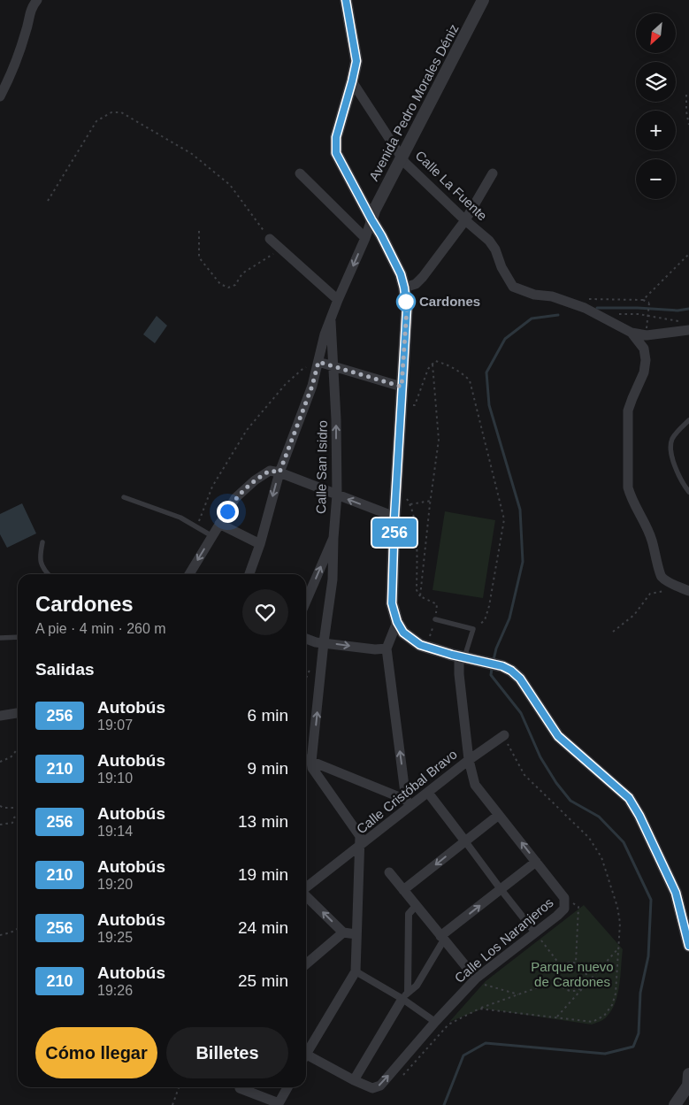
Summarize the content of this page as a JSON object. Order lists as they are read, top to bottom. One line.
{"streets":{"street":["Avenida Pedro Morales Déniz","Calle La Fuente","Calle San Isidro","Calle Cristóbal Bravo","Calle Los Naranjeros"]},"crossings":[["Avenida Pedro Morales Déniz","Calle La Fuente"],["Calle Cristóbal Bravo","Calle Los Naranjeros"]],"parks":["Parque nuevo de Cardones"],"places":["Cardones"],"lines":["bus line 256"],"north":"bottom left","page":{"on_map":"256","map_buttons":["+","−"],"heading":[["Cardones","A pie · 4 min · 260 m"],"Salidas"],"list":[{"mark":"256","name":"Autobús","note":"19:07","value":"6 min"},{"mark":"210","name":"Autobús","note":"19:10","value":"9 min"},{"mark":"256","name":"Autobús","note":"19:14","value":"13 min"},{"mark":"210","name":"Autobús","note":"19:20","value":"19 min"},{"mark":"256","name":"Autobús","note":"19:25","value":"24 min"},{"mark":"210","name":"Autobús","note":"19:26","value":"25 min"}],"buttons":["Cómo llegar","Billetes"]}}
